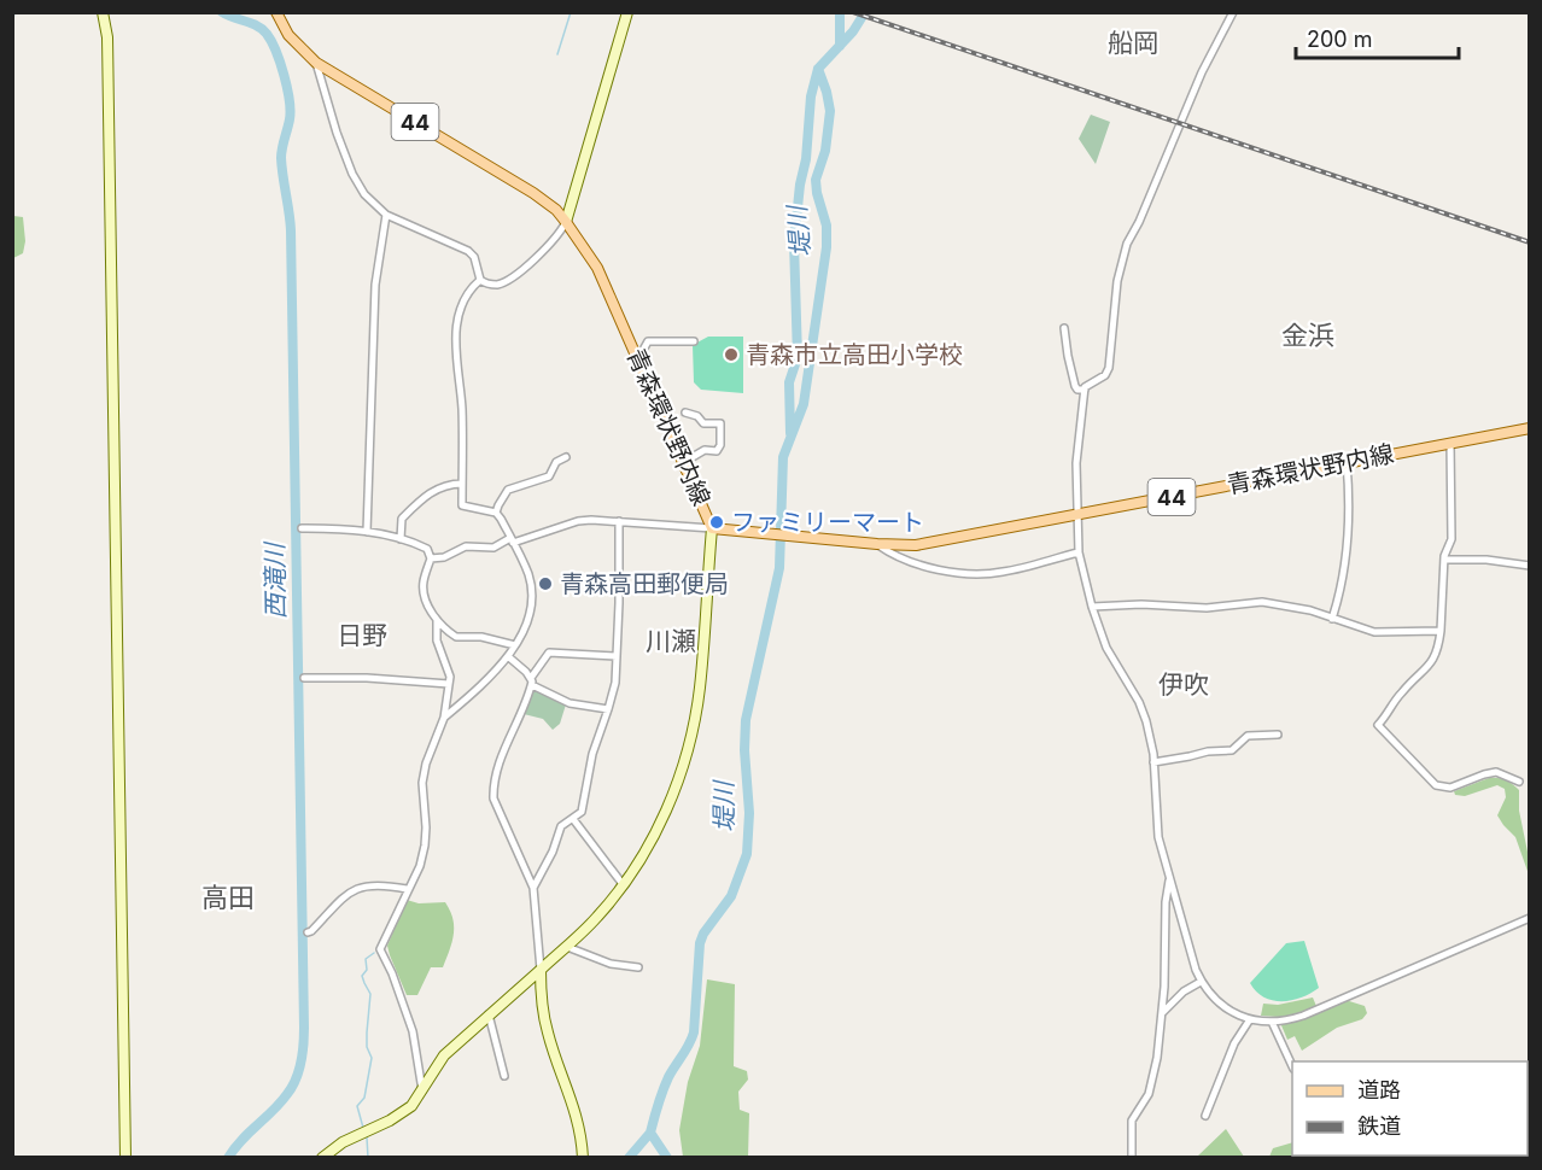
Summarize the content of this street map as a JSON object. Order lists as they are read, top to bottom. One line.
{"streets":{"main road":["44","青森環状野内線"]},"districts":["船岡","金浜","日野","川瀬","伊吹","高田"],"water":["堤川","西滝川"],"places":["青森市立高田小学校","ファミリーマート","青森高田郵便局"],"legend":["道路","鉄道"],"scale_bar":"200 m"}
